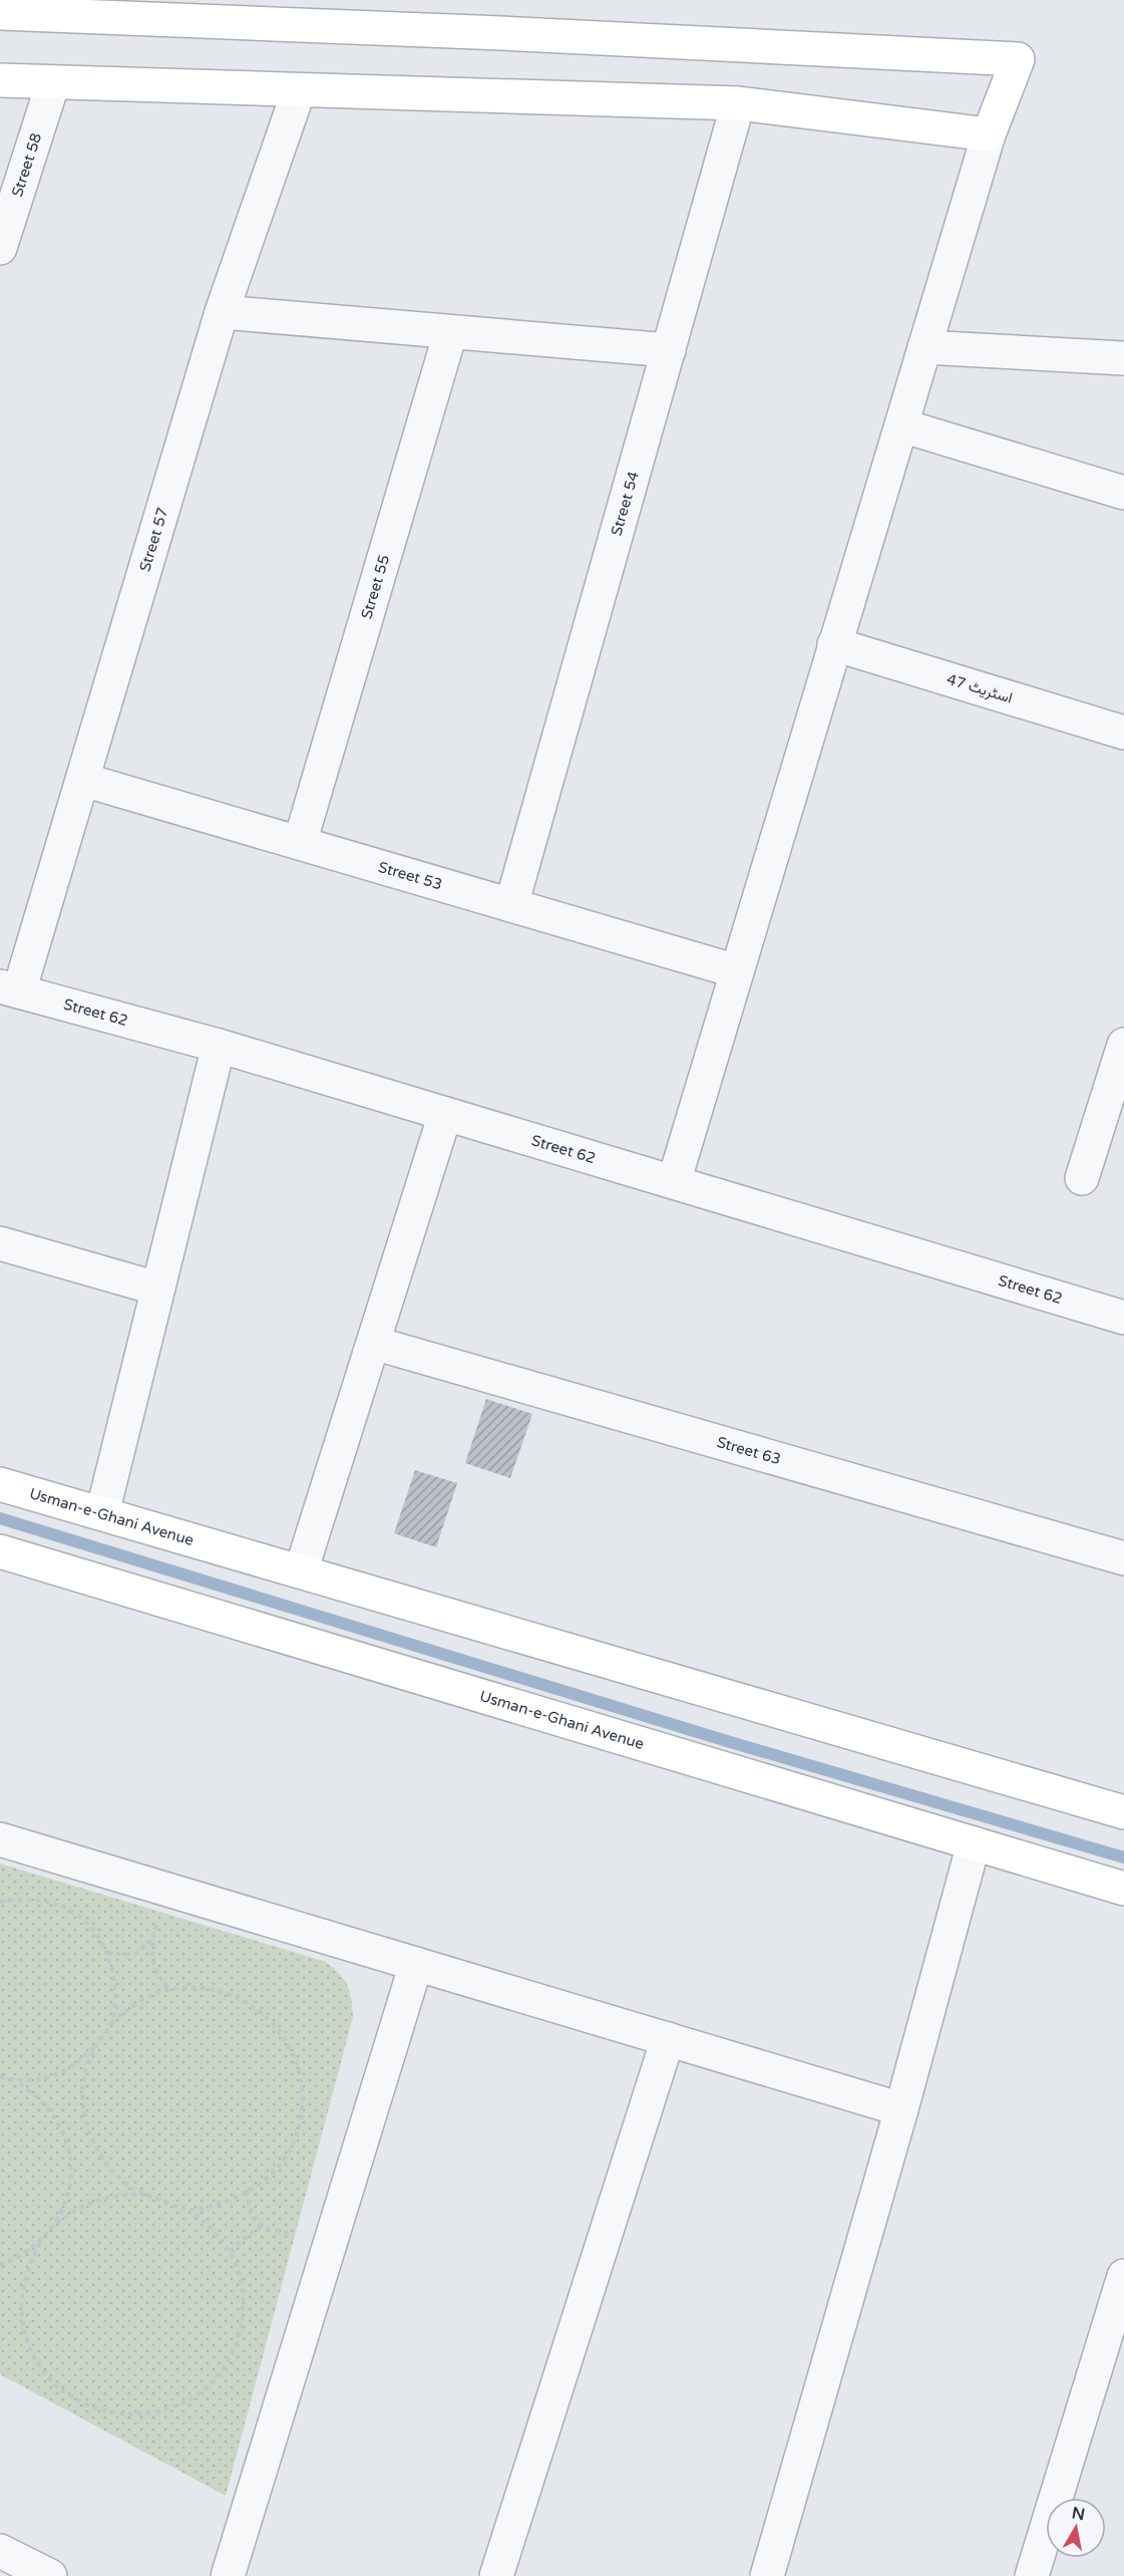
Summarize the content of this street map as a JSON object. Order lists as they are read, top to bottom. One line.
{"streets":{"main road":["Usman-e-Ghani Avenue"],"street":["Street 58","Street 54","Street 57","Street 55","اسٹریٹ 47","Street 53","Street 62","Street 63"]},"crossings":[["Street 54","Street 53"],["Street 57","Street 53"],["Street 57","Street 62"],["Street 55","Street 53"]],"north":"top"}
